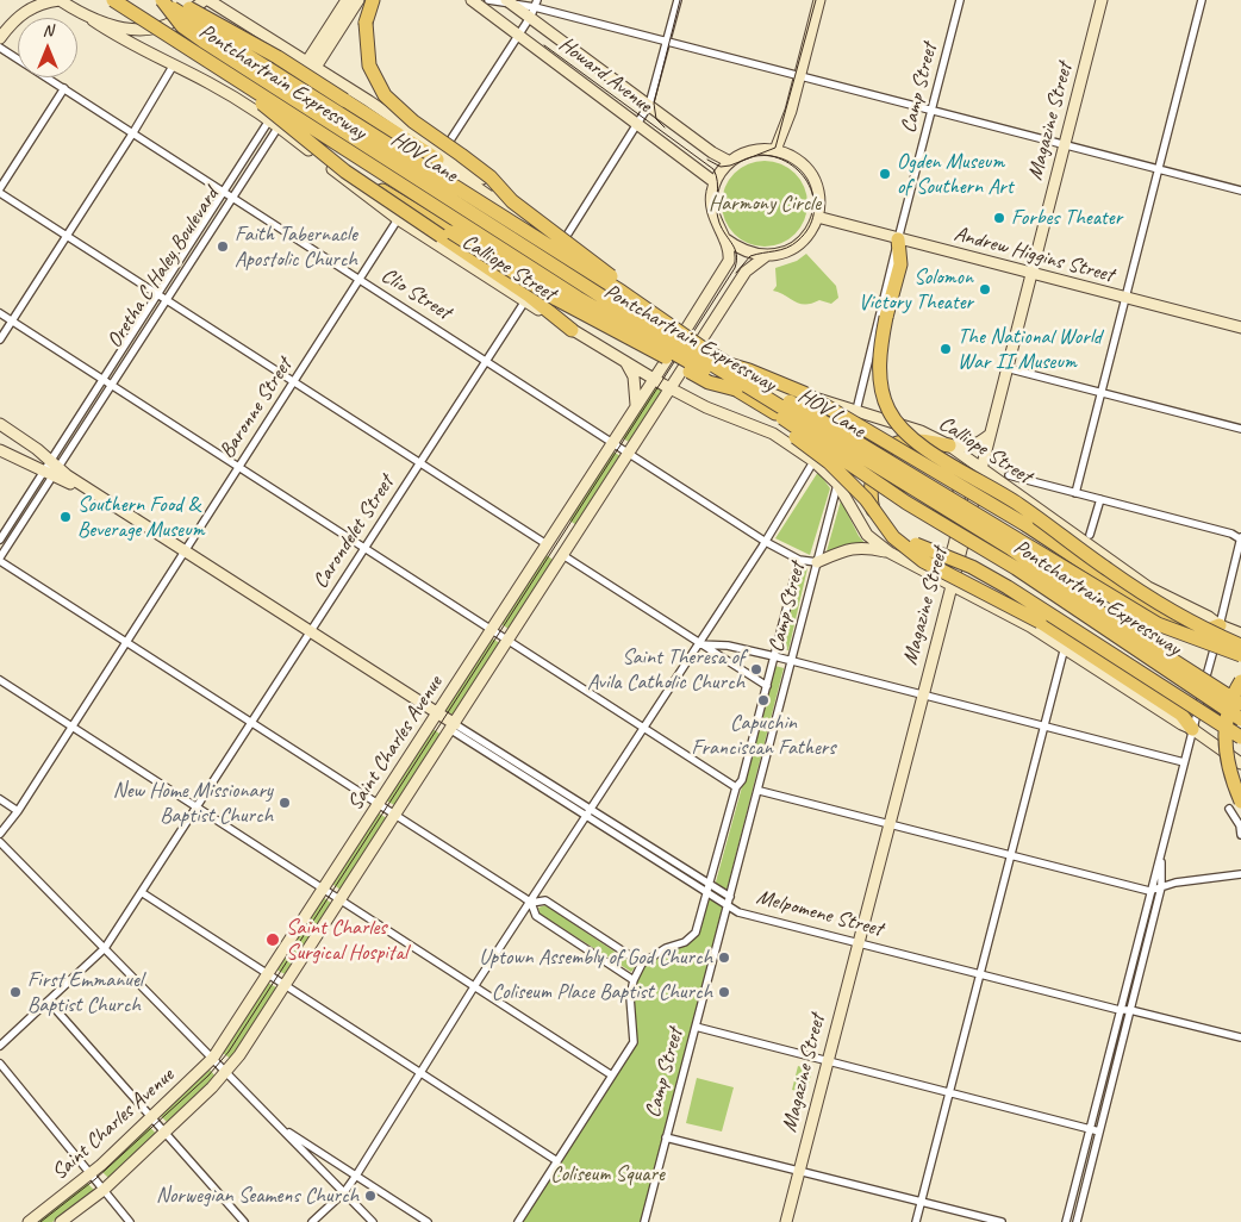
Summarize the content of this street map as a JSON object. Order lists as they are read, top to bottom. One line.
{"streets":{"highway":["Pontchartrain Expressway","HOV Lane"],"street":["Howard Avenue","Camp Street","Magazine Street","Andrew Higgins Street","Oretha C Haley Boulevard","Calliope Street","Clio Street","Baronne Street","Carondelet Street","Saint Charles Avenue","Melpomene Street"]},"crossings":[["Howard Avenue","Andrew Higgins Street"],["Howard Avenue","Baronne Street"],["Howard Avenue","Carondelet Street"],["Howard Avenue","Saint Charles Avenue"],["Pontchartrain Expressway","HOV Lane"],["Camp Street","Andrew Higgins Street"],["Camp Street","Calliope Street"],["Camp Street","Clio Street"],["Camp Street","Melpomene Street"],["Magazine Street","Andrew Higgins Street"],["Magazine Street","Calliope Street"],["Magazine Street","Melpomene Street"],["Andrew Higgins Street","Saint Charles Avenue"],["Oretha C Haley Boulevard","Calliope Street"],["Oretha C Haley Boulevard","Clio Street"],["Oretha C Haley Boulevard","Melpomene Street"],["Calliope Street","Baronne Street"],["Calliope Street","Carondelet Street"],["Calliope Street","Saint Charles Avenue"],["Clio Street","Baronne Street"],["Clio Street","Carondelet Street"],["Clio Street","Saint Charles Avenue"],["Baronne Street","Melpomene Street"],["Carondelet Street","Melpomene Street"],["Saint Charles Avenue","Melpomene Street"]],"parks":["Harmony Circle","Coliseum Square"],"places":["Ogden Museum of Southern Art","Forbes Theater","Faith Tabernacle Apostolic Church","Solomon Victory Theater","The National World War II Museum","Southern Food & Beverage Museum","Saint Theresa of Avila Catholic Church","Capuchin Franciscan Fathers","New Home Missionary Baptist Church","Saint Charles Surgical Hospital","Uptown Assembly of God Church","First Emmanuel Baptist Church","Coliseum Place Baptist Church","Norwegian Seamens Church"],"north":"top"}
